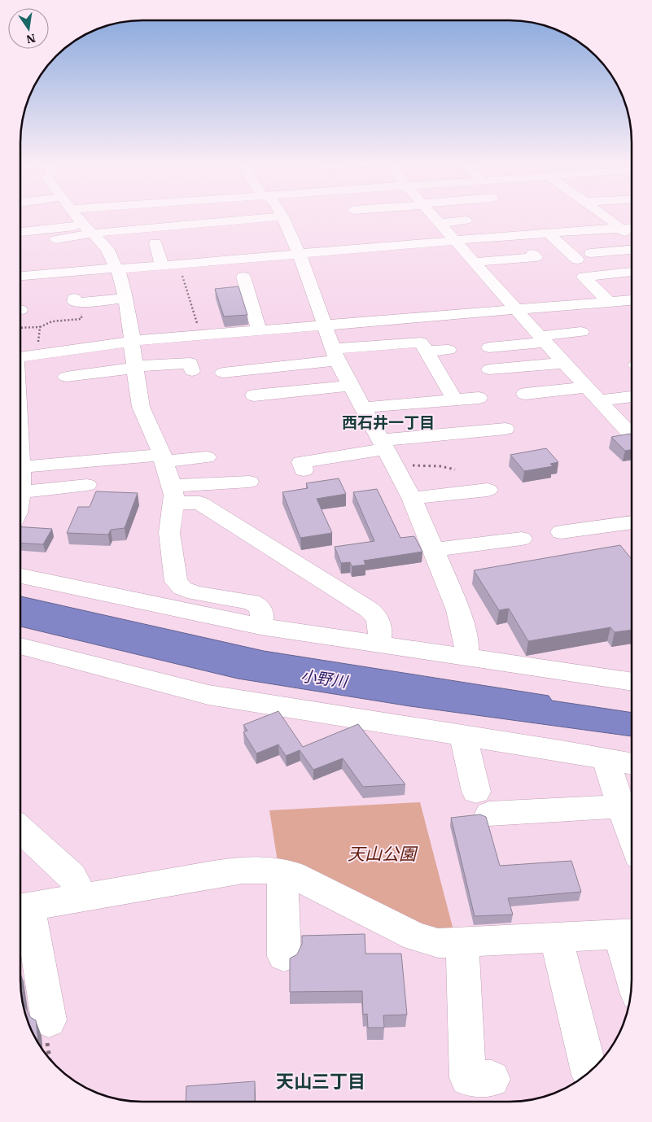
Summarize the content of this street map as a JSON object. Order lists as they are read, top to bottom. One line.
{"districts":["西石井一丁目","天山三丁目"],"water":["小野川"],"parks":["天山公園"],"north":"bottom"}
